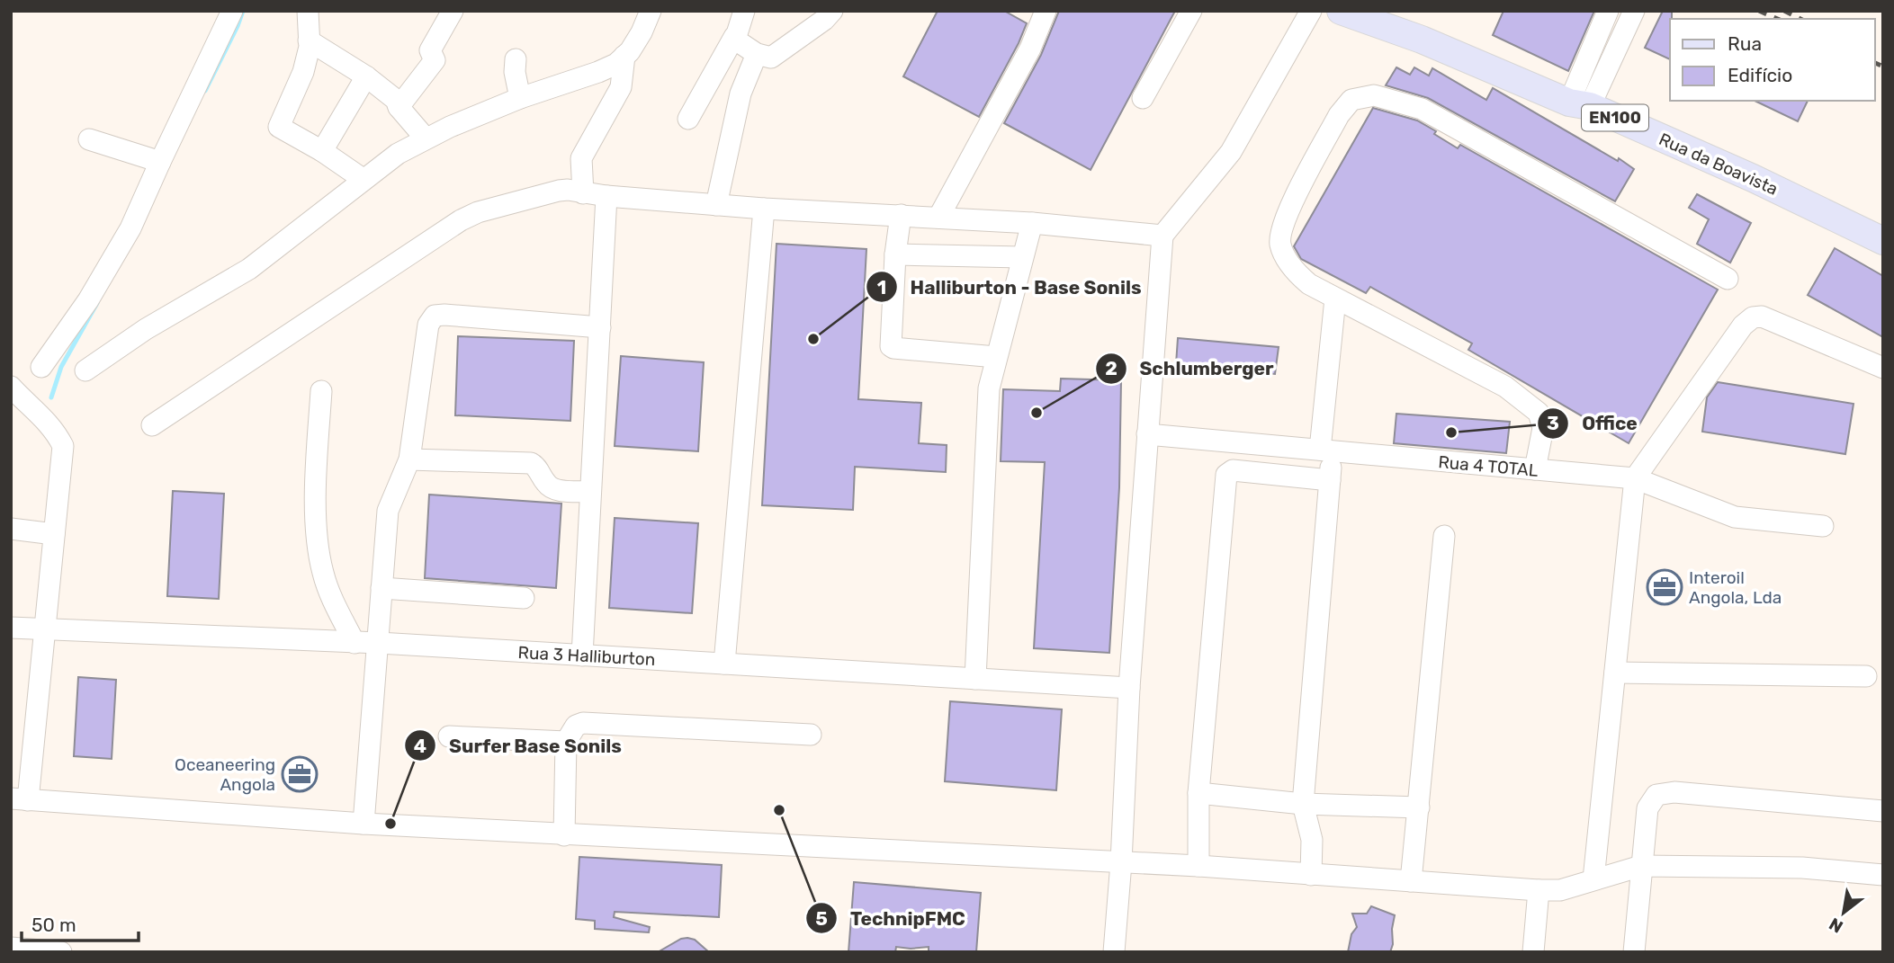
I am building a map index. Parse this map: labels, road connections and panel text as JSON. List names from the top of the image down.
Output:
{
  "streets": {
    "main road": ["EN100", "Rua da Boavista"],
    "street": ["Rua 4 TOTAL", "Rua 3 Halliburton"]
  },
  "places": {
    "other": [
      "Halliburton - Base Sonils",
      "Schlumberger",
      "Office",
      "TechnipFMC",
      "Surfer Base Sonils"
    ],
    "office": ["Interoil Angola, Lda", "Oceaneering Angola"]
  },
  "legend": ["Rua", "Edifício"],
  "scale_bar": "50 m",
  "north": "bottom left"
}
